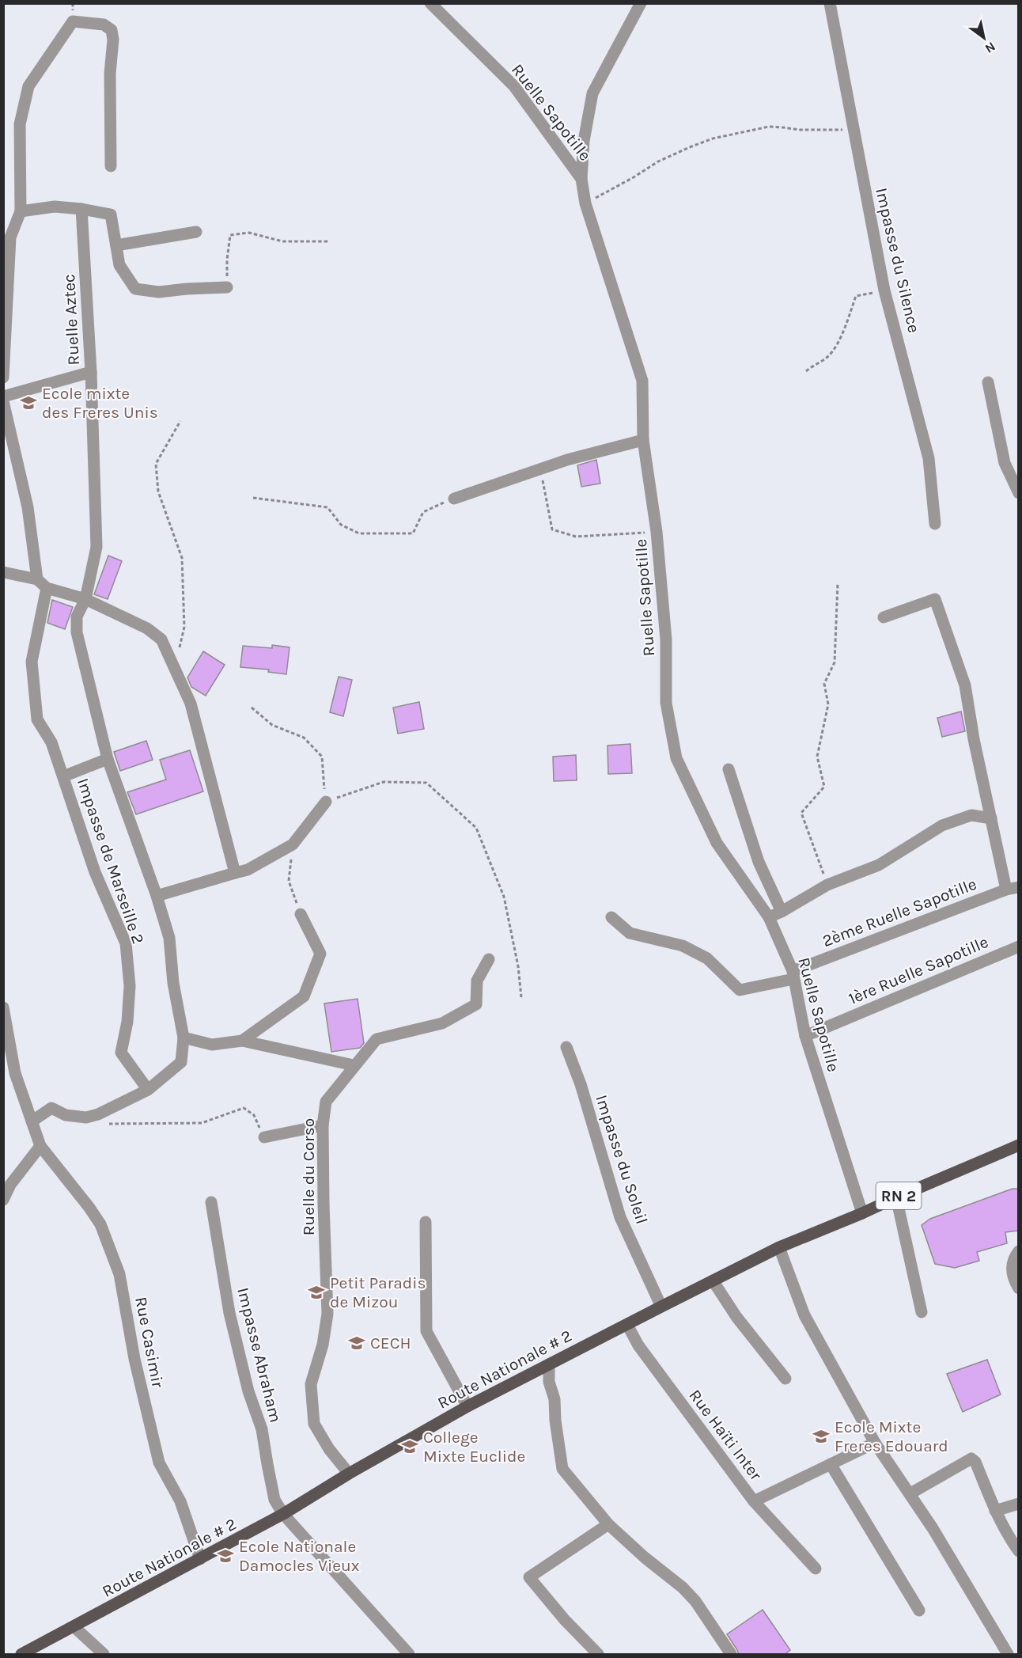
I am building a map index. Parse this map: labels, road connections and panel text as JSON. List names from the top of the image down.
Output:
{
  "streets": {
    "main road": ["RN 2", "Route Nationale # 2"],
    "street": [
      "Ruelle Sapotille",
      "Impasse du Silence",
      "Ruelle Aztec",
      "Impasse de Marseille 2",
      "2ème Ruelle Sapotille",
      "1ère Ruelle Sapotille",
      "Impasse du Soleil",
      "Ruelle du Corso",
      "Rue Casimir",
      "Impasse Abraham",
      "Rue Haïti Inter"
    ]
  },
  "crossings": [
    ["Ruelle Sapotille", "2ème Ruelle Sapotille"],
    ["Ruelle Sapotille", "1ère Ruelle Sapotille"],
    ["Ruelle Sapotille", "Route Nationale # 2"],
    ["Ruelle Aztec", "Impasse de Marseille 2"],
    ["Impasse du Soleil", "Route Nationale # 2"],
    ["Ruelle du Corso", "Route Nationale # 2"],
    ["Rue Casimir", "Route Nationale # 2"],
    ["Impasse Abraham", "Route Nationale # 2"],
    ["Route Nationale # 2", "Rue Haïti Inter"]
  ],
  "places": {
    "school or university": [
      "Ecole mixte des Freres Unis",
      "Petit Paradis de Mizou",
      "CECH",
      "Ecole Mixte Freres Edouard",
      "College Mixte Euclide",
      "Ecole Nationale Damocles Vieux"
    ]
  },
  "north": "bottom right"
}
